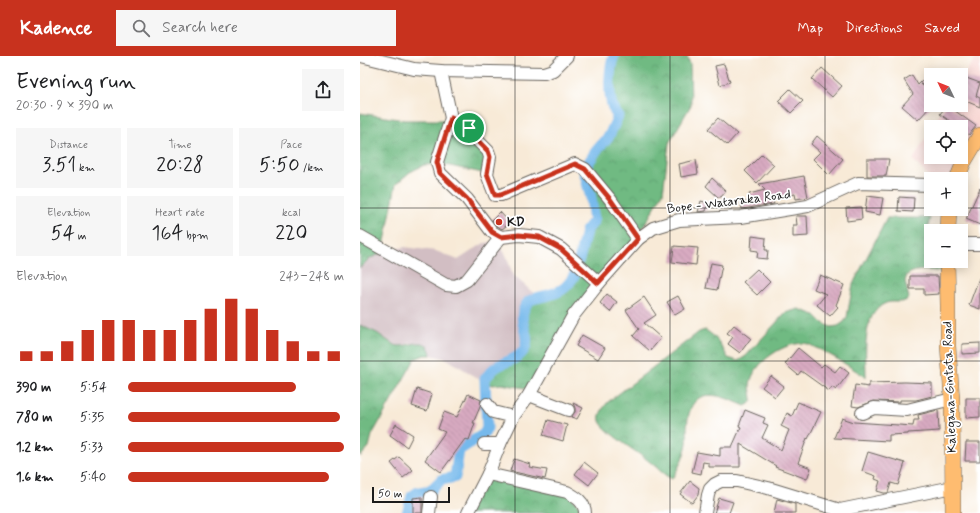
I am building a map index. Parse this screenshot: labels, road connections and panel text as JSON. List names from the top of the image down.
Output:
{
  "streets": {
    "main road": ["Kalegana-Gintota Road"],
    "street": ["Bope - Wataraka Road"]
  },
  "places": ["KD"],
  "scale_bar": "50 m",
  "north": "top left",
  "page": {
    "header": "Kadence",
    "search": "Search here",
    "nav": ["Map", "Directions", "Saved"],
    "heading": ["Evening run", "20:30 · 9 × 390 m"],
    "map_buttons": ["+", "−"],
    "stats": [
      ["Distance", "3.51 km"],
      ["Time", "20:28"],
      ["Pace", "5:50 /km"],
      ["Elevation", "54 m"],
      ["Heart rate", "164 bpm"],
      ["kcal", "220"]
    ],
    "chart": ["Elevation", "243–248 m"],
    "list": [
      {
        "name": "390 m",
        "note": "5:54"
      },
      {
        "name": "780 m",
        "note": "5:35"
      },
      {
        "name": "1.2 km",
        "note": "5:33"
      },
      {
        "name": "1.6 km",
        "note": "5:40"
      }
    ],
    "scale": "50 m"
  }
}
